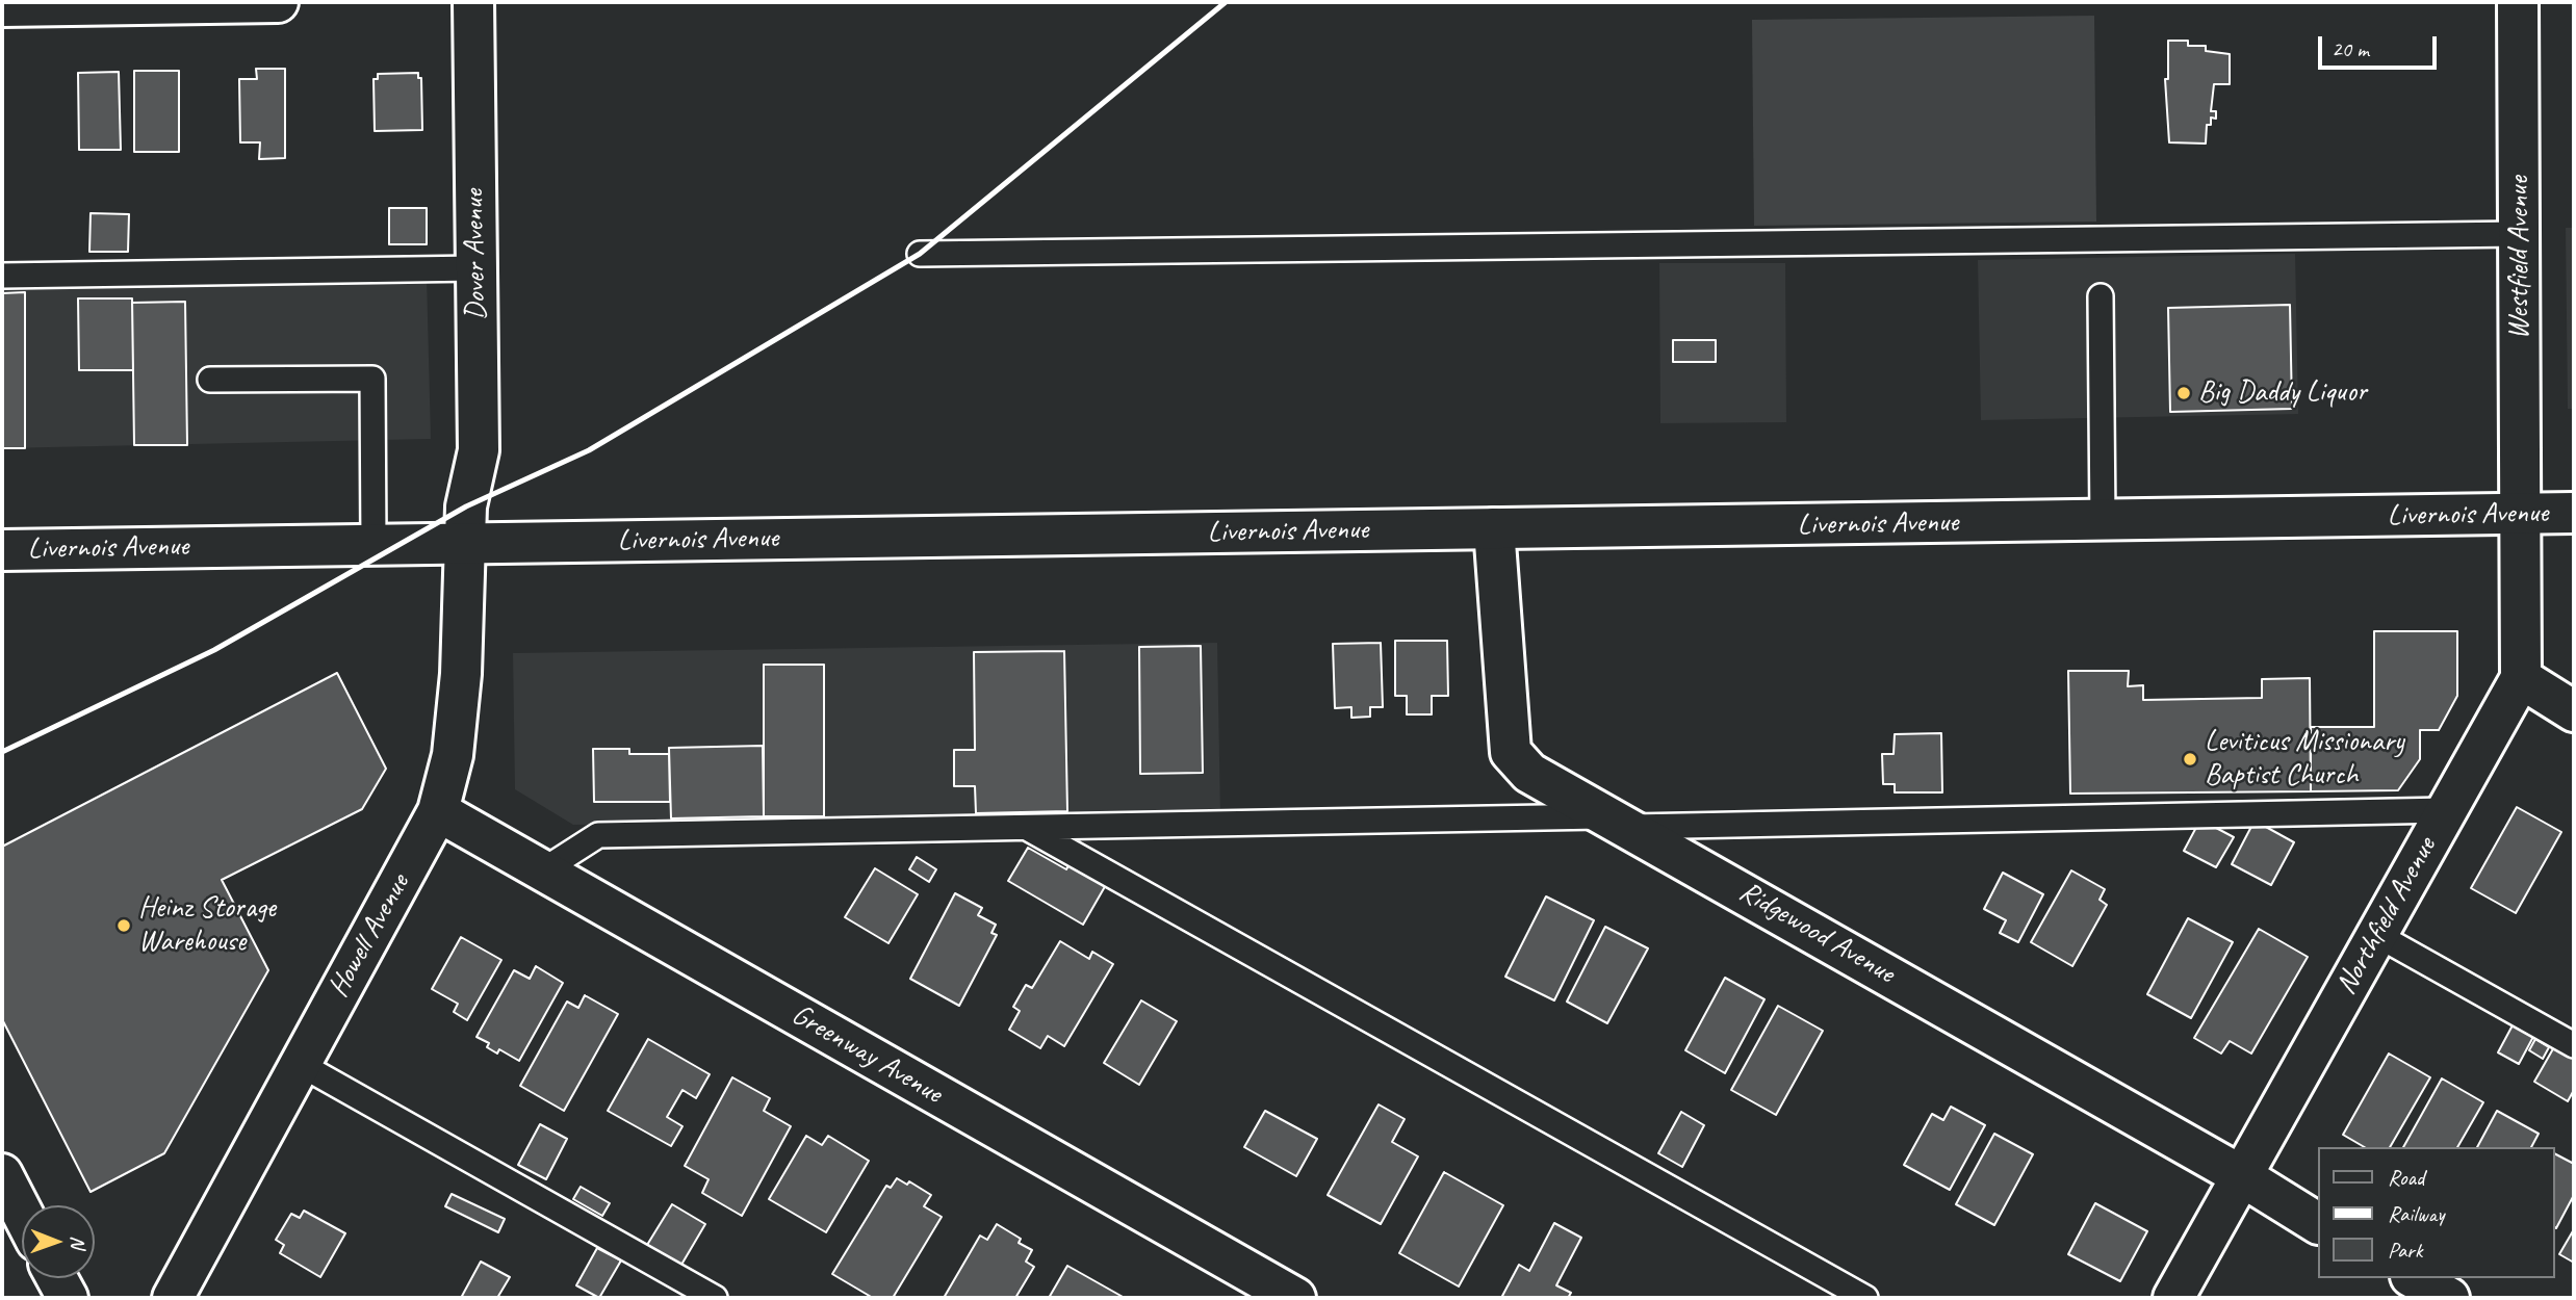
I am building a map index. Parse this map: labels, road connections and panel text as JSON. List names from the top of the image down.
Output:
{
  "streets": {
    "street": [
      "Dover Avenue",
      "Westfield Avenue",
      "Livernois Avenue",
      "Northfield Avenue",
      "Ridgewood Avenue",
      "Howell Avenue",
      "Greenway Avenue"
    ]
  },
  "crossings": [
    ["Dover Avenue", "Livernois Avenue"],
    ["Dover Avenue", "Howell Avenue"],
    ["Westfield Avenue", "Livernois Avenue"],
    ["Westfield Avenue", "Northfield Avenue"],
    ["Livernois Avenue", "Northfield Avenue"],
    ["Livernois Avenue", "Ridgewood Avenue"],
    ["Livernois Avenue", "Howell Avenue"],
    ["Northfield Avenue", "Ridgewood Avenue"],
    ["Howell Avenue", "Greenway Avenue"]
  ],
  "places": ["Big Daddy Liquor", "Leviticus Missionary Baptist Church", "Heinz Storage Warehouse"],
  "legend": ["Road", "Railway", "Park"],
  "scale_bar": "20 m",
  "north": "right"
}
